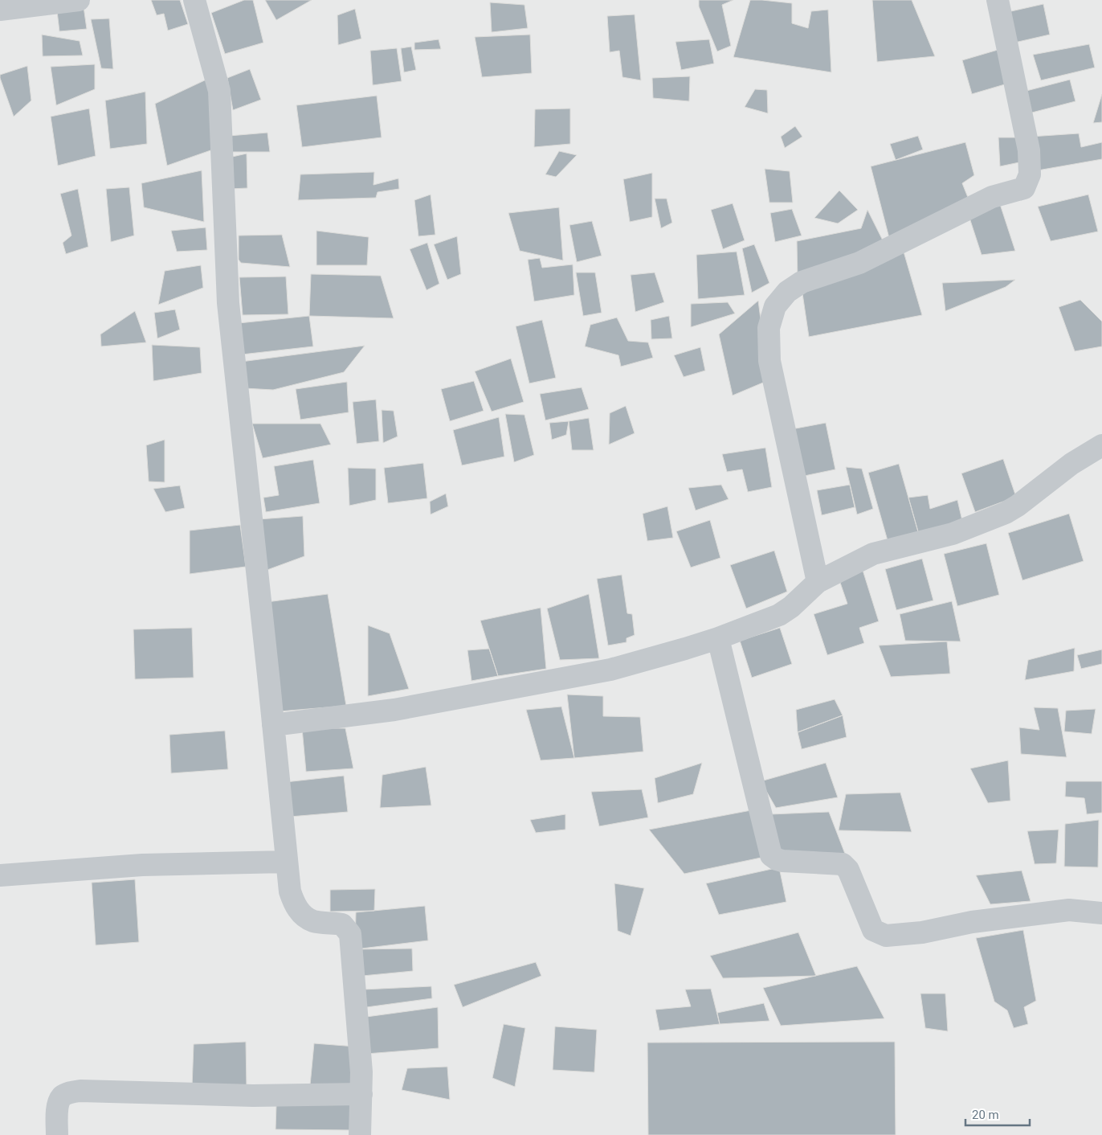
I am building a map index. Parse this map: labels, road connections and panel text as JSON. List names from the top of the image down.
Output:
{
  "scale_bar": "20 m"
}
